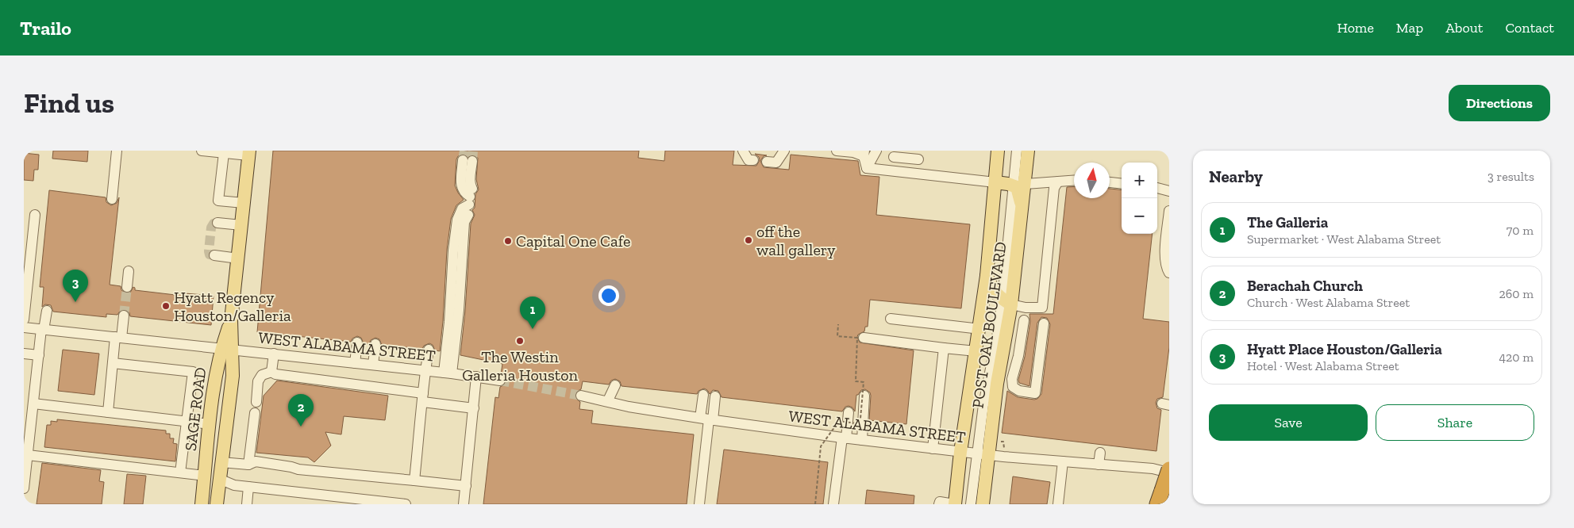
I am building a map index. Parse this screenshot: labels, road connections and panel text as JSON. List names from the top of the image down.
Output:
{
  "streets": {
    "main road": ["POST OAK BOULEVARD", "SAGE ROAD"],
    "street": ["WEST ALABAMA STREET"]
  },
  "crossings": [
    ["POST OAK BOULEVARD", "WEST ALABAMA STREET"],
    ["WEST ALABAMA STREET", "SAGE ROAD"]
  ],
  "places": [
    "off the wall gallery",
    "Capital One Cafe",
    "Hyatt Regency Houston/Galleria",
    "The Westin Galleria Houston"
  ],
  "north": "top",
  "page": {
    "header": "Trailo",
    "nav": [
      "Home",
      "Map",
      "About",
      "Contact"
    ],
    "buttons": [
      "Directions",
      ["Save", "Share"]
    ],
    "title": "Find us",
    "heading": ["Nearby", "3 results"],
    "map_buttons": ["+", "−"],
    "list": [
      {
        "mark": "1",
        "name": "The Galleria",
        "note": "Supermarket · West Alabama Street",
        "value": "70 m"
      },
      {
        "mark": "2",
        "name": "Berachah Church",
        "note": "Church · West Alabama Street",
        "value": "260 m"
      },
      {
        "mark": "3",
        "name": "Hyatt Place Houston/Galleria",
        "note": "Hotel · West Alabama Street",
        "value": "420 m"
      }
    ],
    "pins": ["3", "1", "2"]
  }
}
